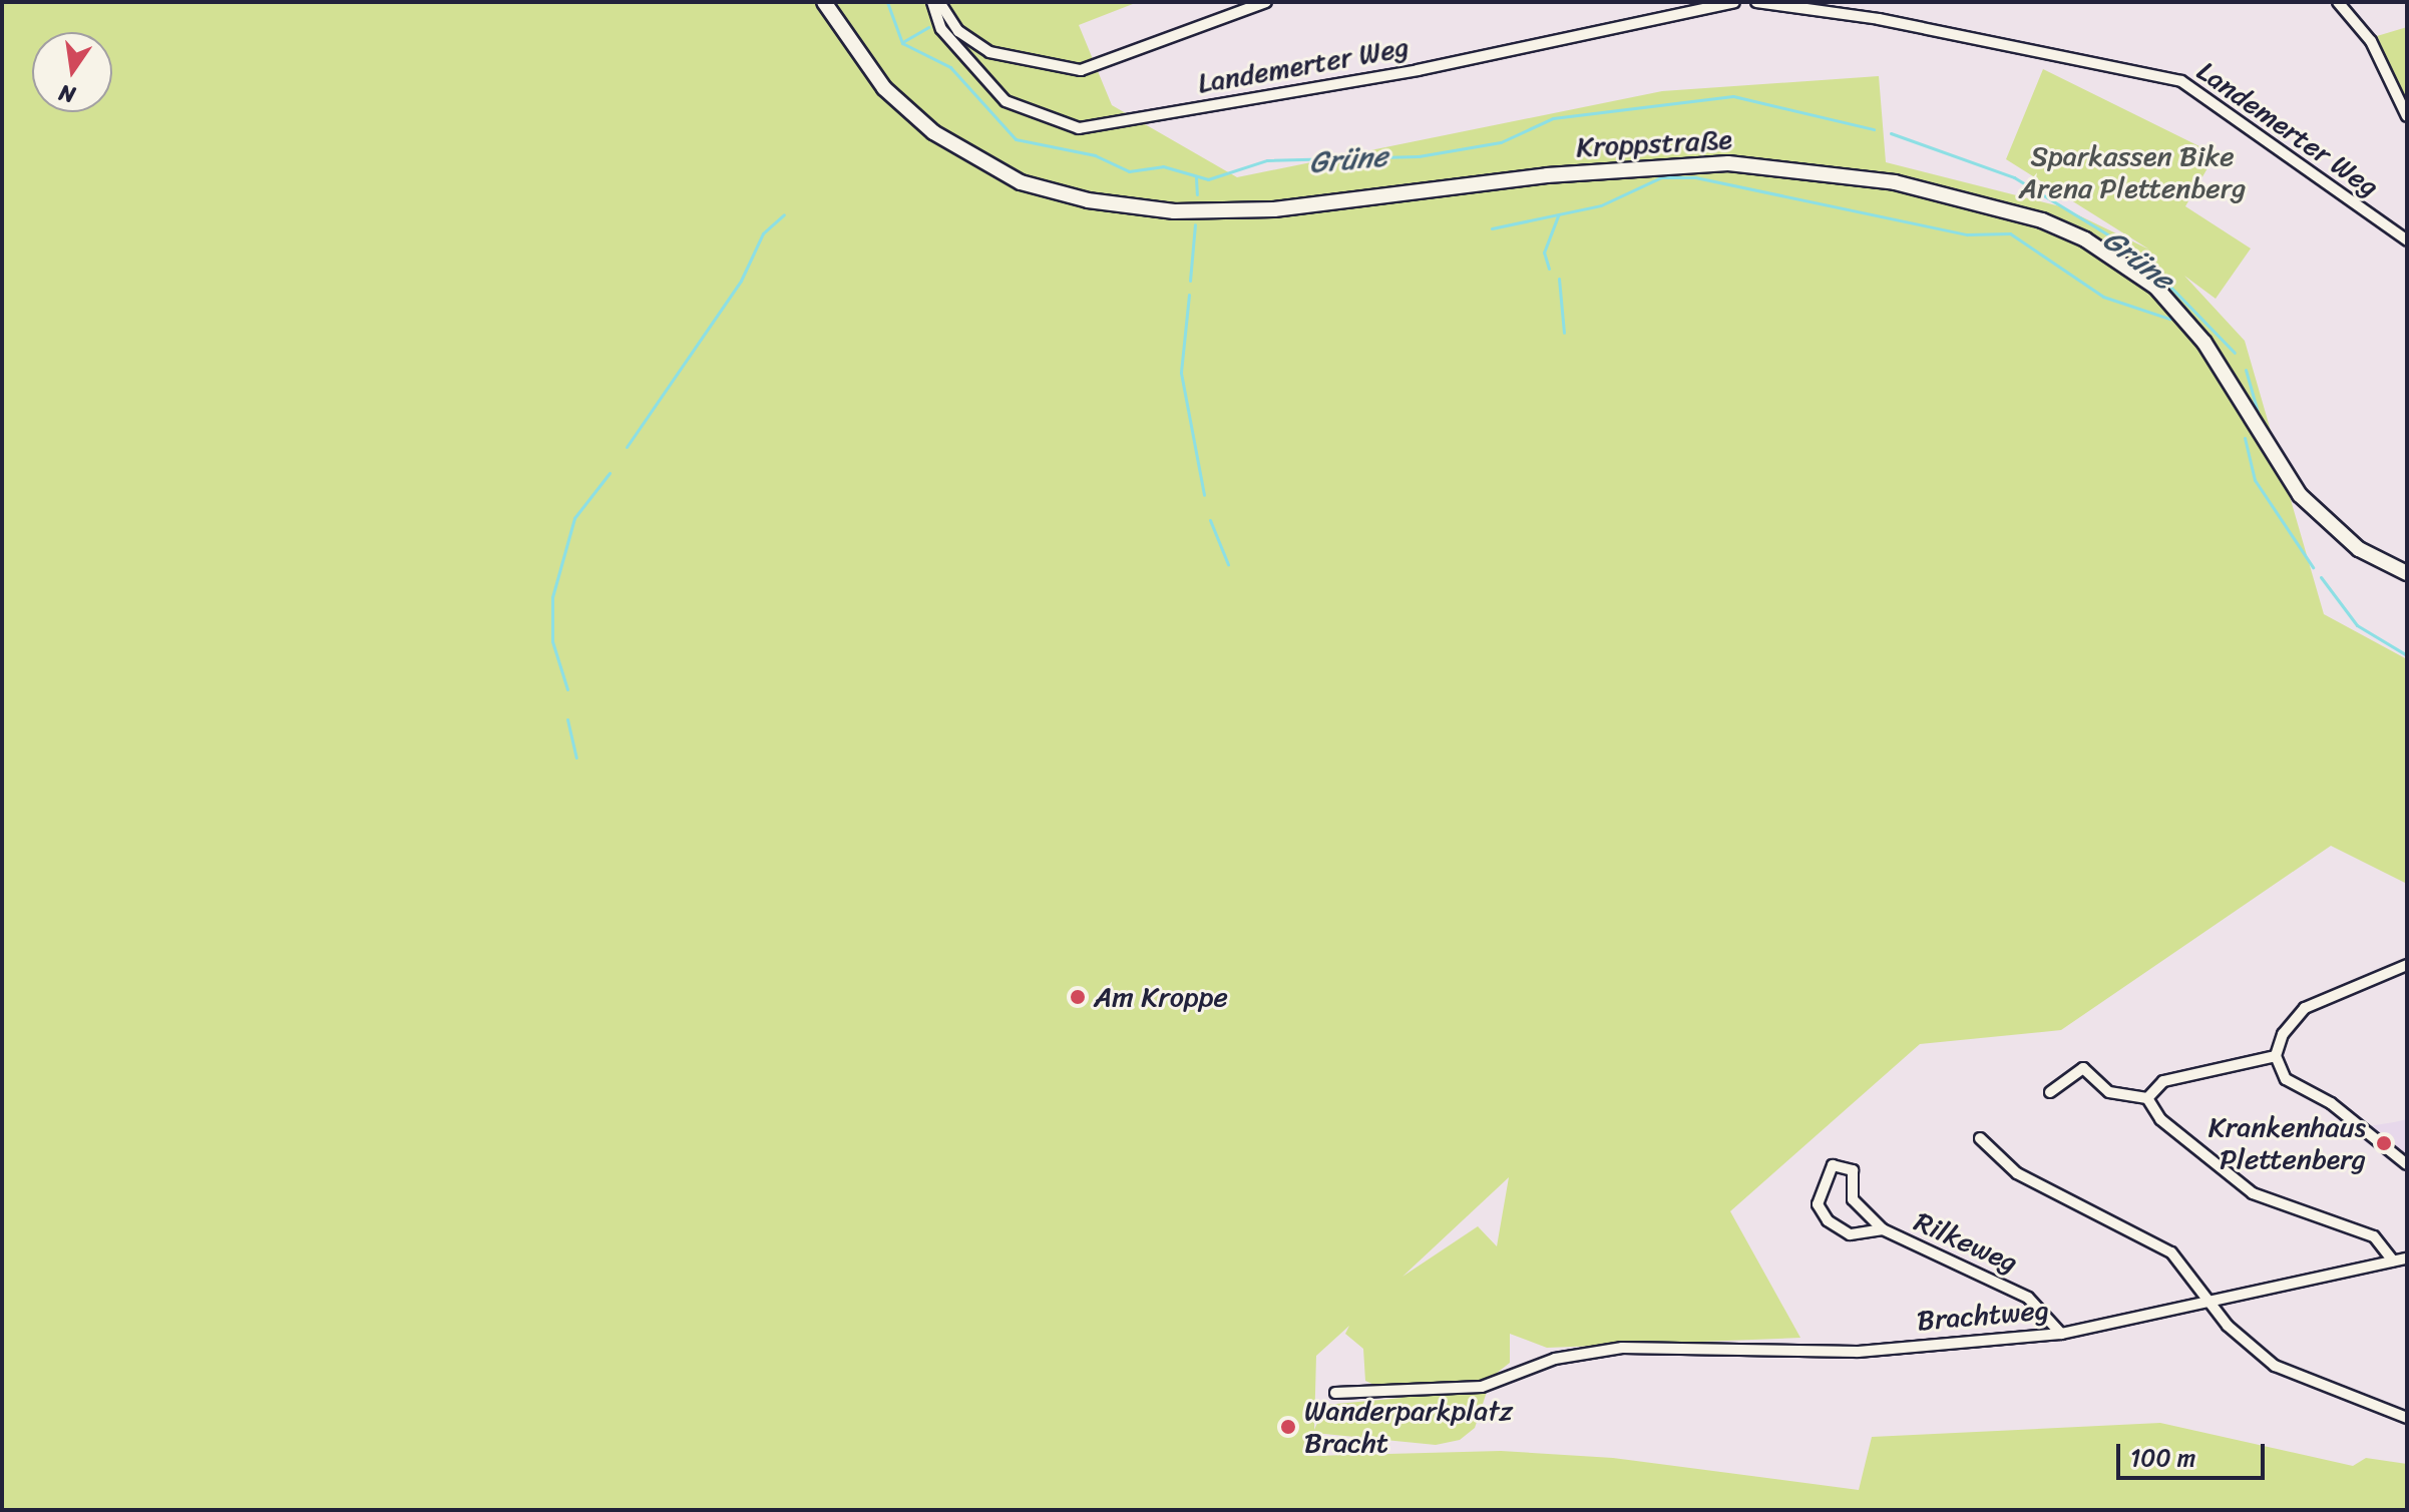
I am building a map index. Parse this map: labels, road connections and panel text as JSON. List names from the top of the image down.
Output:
{
  "streets": {
    "street": [
      "Landemerter Weg",
      "Kroppstraße",
      "Rilkeweg",
      "Brachtweg"
    ]
  },
  "crossings": [
    ["Rilkeweg", "Brachtweg"]
  ],
  "water": ["Grüne"],
  "parks": ["Sparkassen Bike Arena Plettenberg"],
  "places": ["Am Kroppe", "Krankenhaus Plettenberg", "Wanderparkplatz Bracht"],
  "scale_bar": "100 m",
  "north": "bottom"
}
